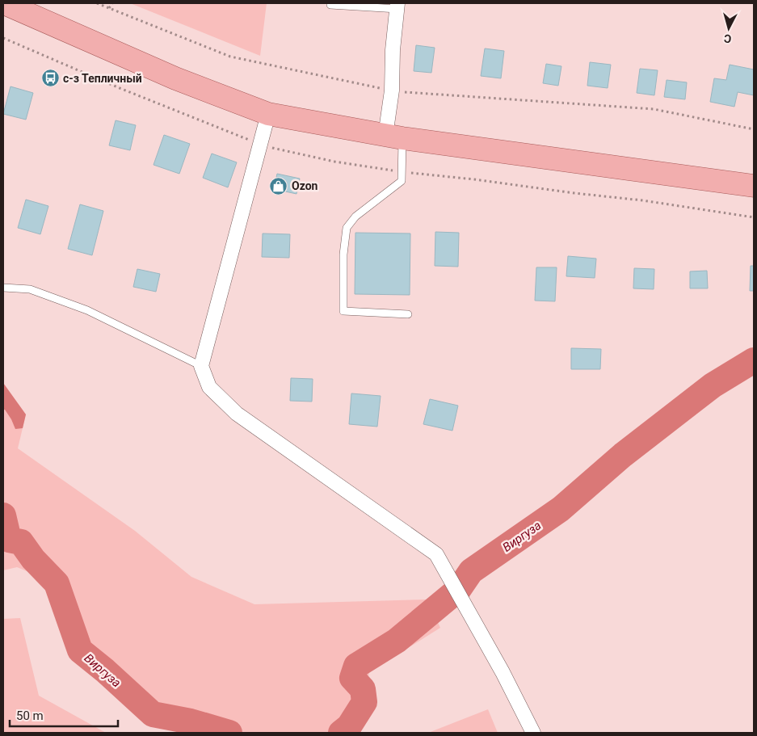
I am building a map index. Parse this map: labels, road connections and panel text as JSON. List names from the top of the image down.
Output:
{
  "water": ["Виргуза"],
  "places": {
    "bus stop": ["с-з Тепличный"],
    "shop": ["Ozon"]
  },
  "scale_bar": "50 m",
  "north": "bottom"
}
